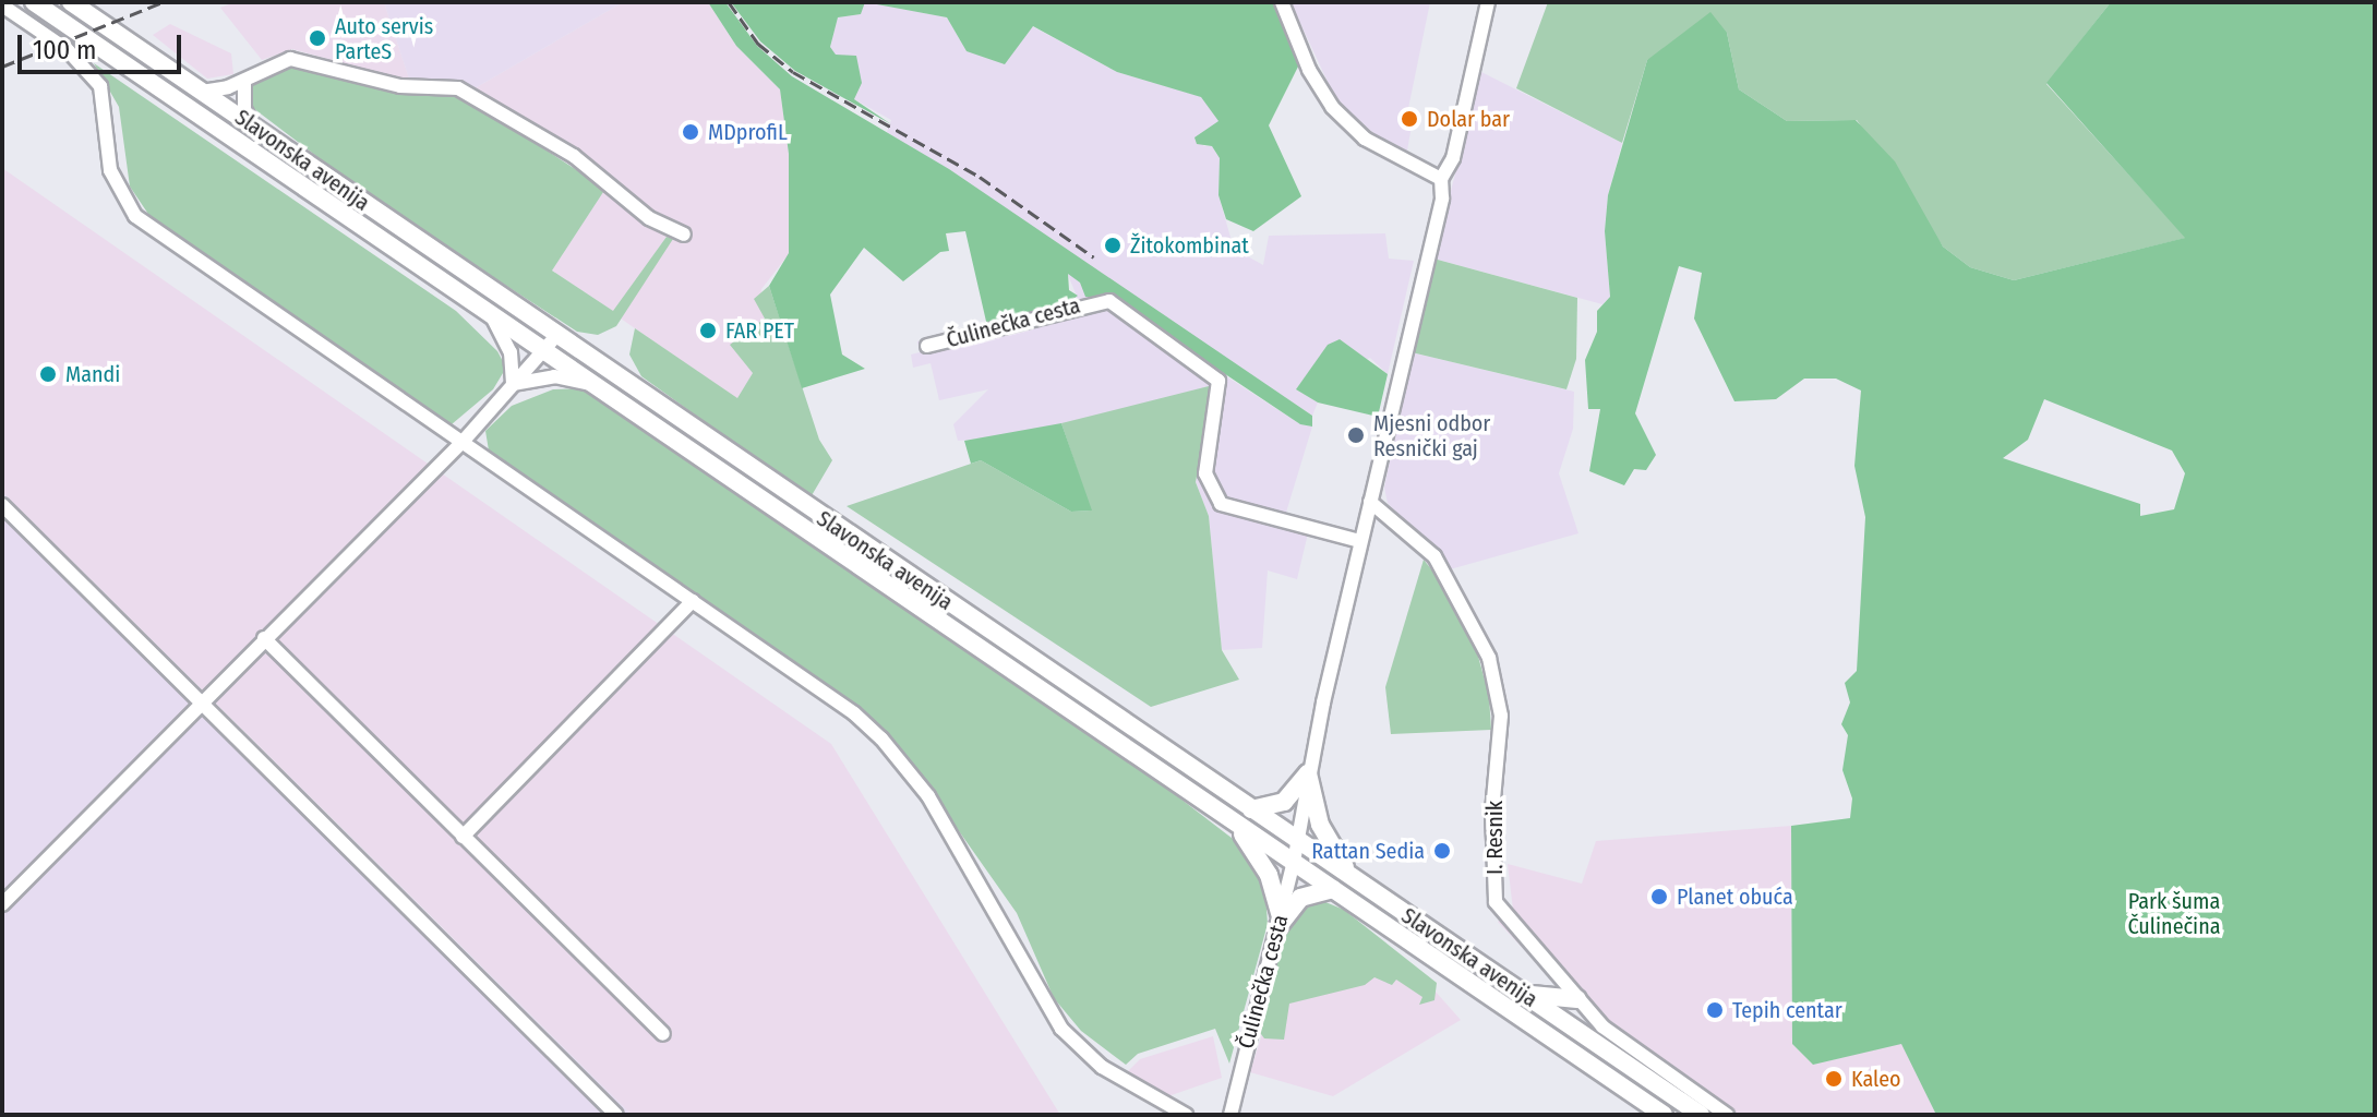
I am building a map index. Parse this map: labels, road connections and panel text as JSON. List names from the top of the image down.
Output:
{
  "streets": {
    "main road": ["Slavonska avenija"],
    "street": ["Čulinečka cesta", "I. Resnik"]
  },
  "crossings": [
    ["Slavonska avenija", "Čulinečka cesta"],
    ["Čulinečka cesta", "I. Resnik"]
  ],
  "parks": ["Park šuma Čulinečina"],
  "places": [
    "Auto servis ParteS",
    "Dolar bar",
    "MDprofiL",
    "Žitokombinat",
    "FAR PET",
    "Mandi",
    "Mjesni odbor Resnički gaj",
    "Rattan Sedia",
    "Planet obuća",
    "Tepih centar",
    "Kaleo"
  ],
  "scale_bar": "100 m"
}
